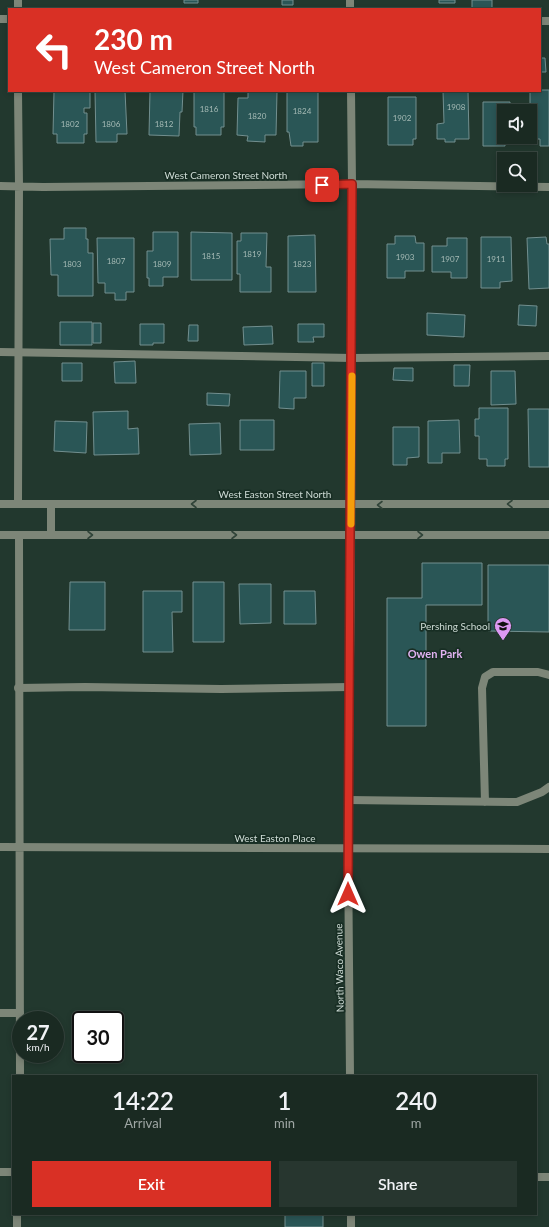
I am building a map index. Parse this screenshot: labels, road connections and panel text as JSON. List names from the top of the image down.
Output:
{
  "streets": {
    "street": [
      "West Cameron Street North",
      "West Easton Street North",
      "West Easton Place",
      "North Waco Avenue"
    ]
  },
  "crossings": [
    ["West Cameron Street North", "North Waco Avenue"],
    ["West Easton Street North", "North Waco Avenue"],
    ["West Easton Place", "North Waco Avenue"]
  ],
  "districts": ["Owen Park"],
  "places": {
    "school or university": ["Pershing School"]
  },
  "house_numbers": [
    "1908",
    "1816",
    "1824",
    "1820",
    "1902",
    "1802",
    "1806",
    "1812",
    "1819",
    "1815",
    "1903",
    "1907",
    "1911",
    "1807",
    "1803",
    "1809",
    "1823"
  ],
  "page": {
    "turn": ["230 m", "West Cameron Street North"],
    "speed": "27 km/h",
    "limit": "30",
    "eta": [
      "14:22",
      "Arrival",
      "1",
      "min",
      "240",
      "m"
    ],
    "buttons": ["Exit", "Share"]
  }
}
